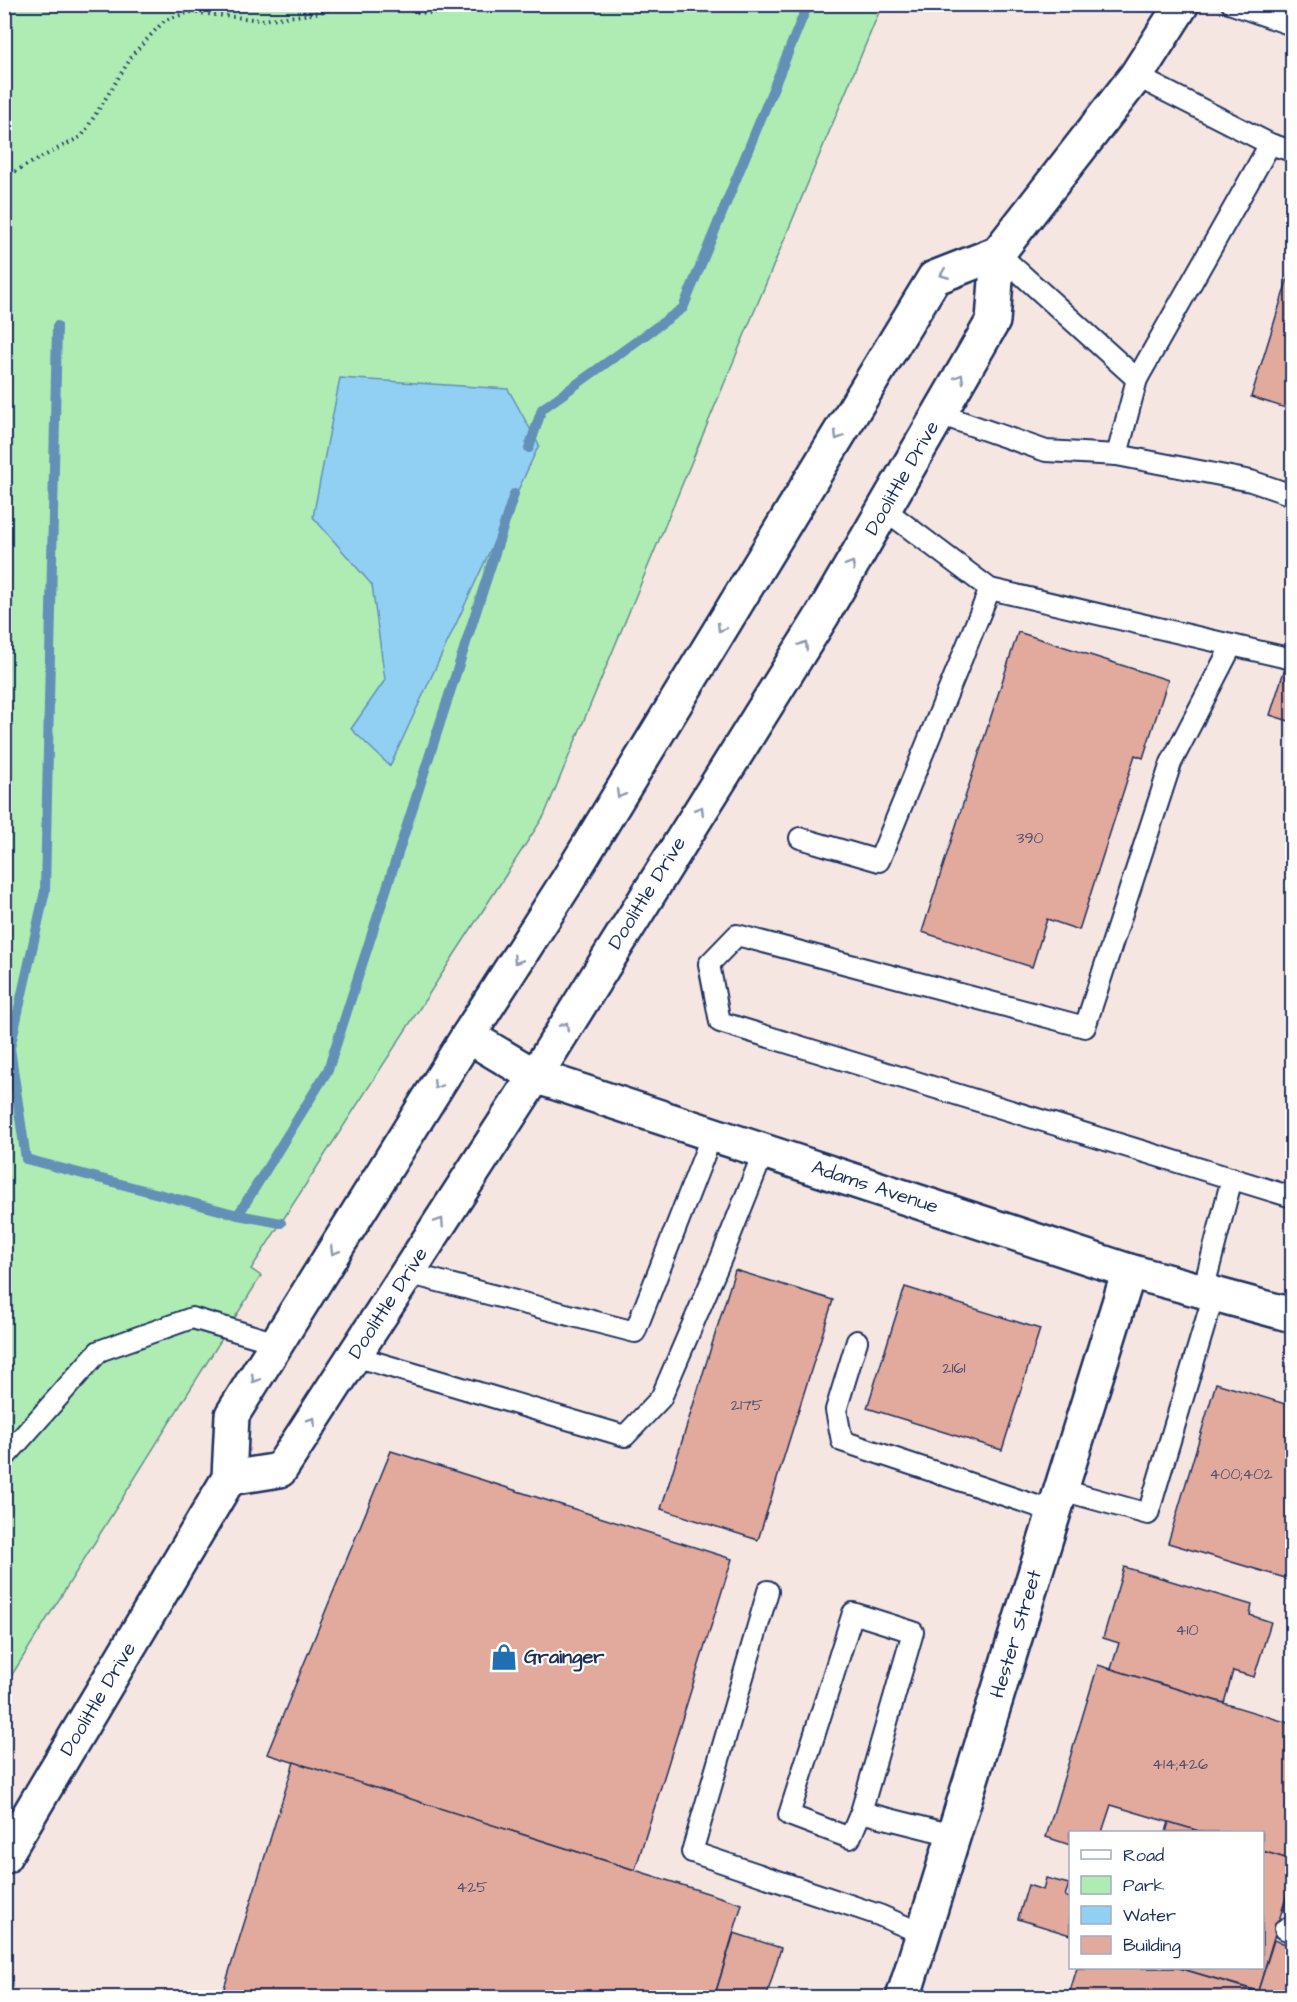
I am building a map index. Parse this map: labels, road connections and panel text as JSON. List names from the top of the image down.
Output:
{
  "streets": {
    "main road": ["Doolittle Drive", "Adams Avenue", "Hester Street"]
  },
  "crossings": [
    ["Doolittle Drive", "Adams Avenue"],
    ["Adams Avenue", "Hester Street"]
  ],
  "places": {
    "shop": ["Grainger"]
  },
  "house_numbers": [
    "390",
    "2161",
    "2175",
    "400;402",
    "410",
    "414;426",
    "425"
  ],
  "legend": [
    "Road",
    "Park",
    "Water",
    "Building"
  ]
}
